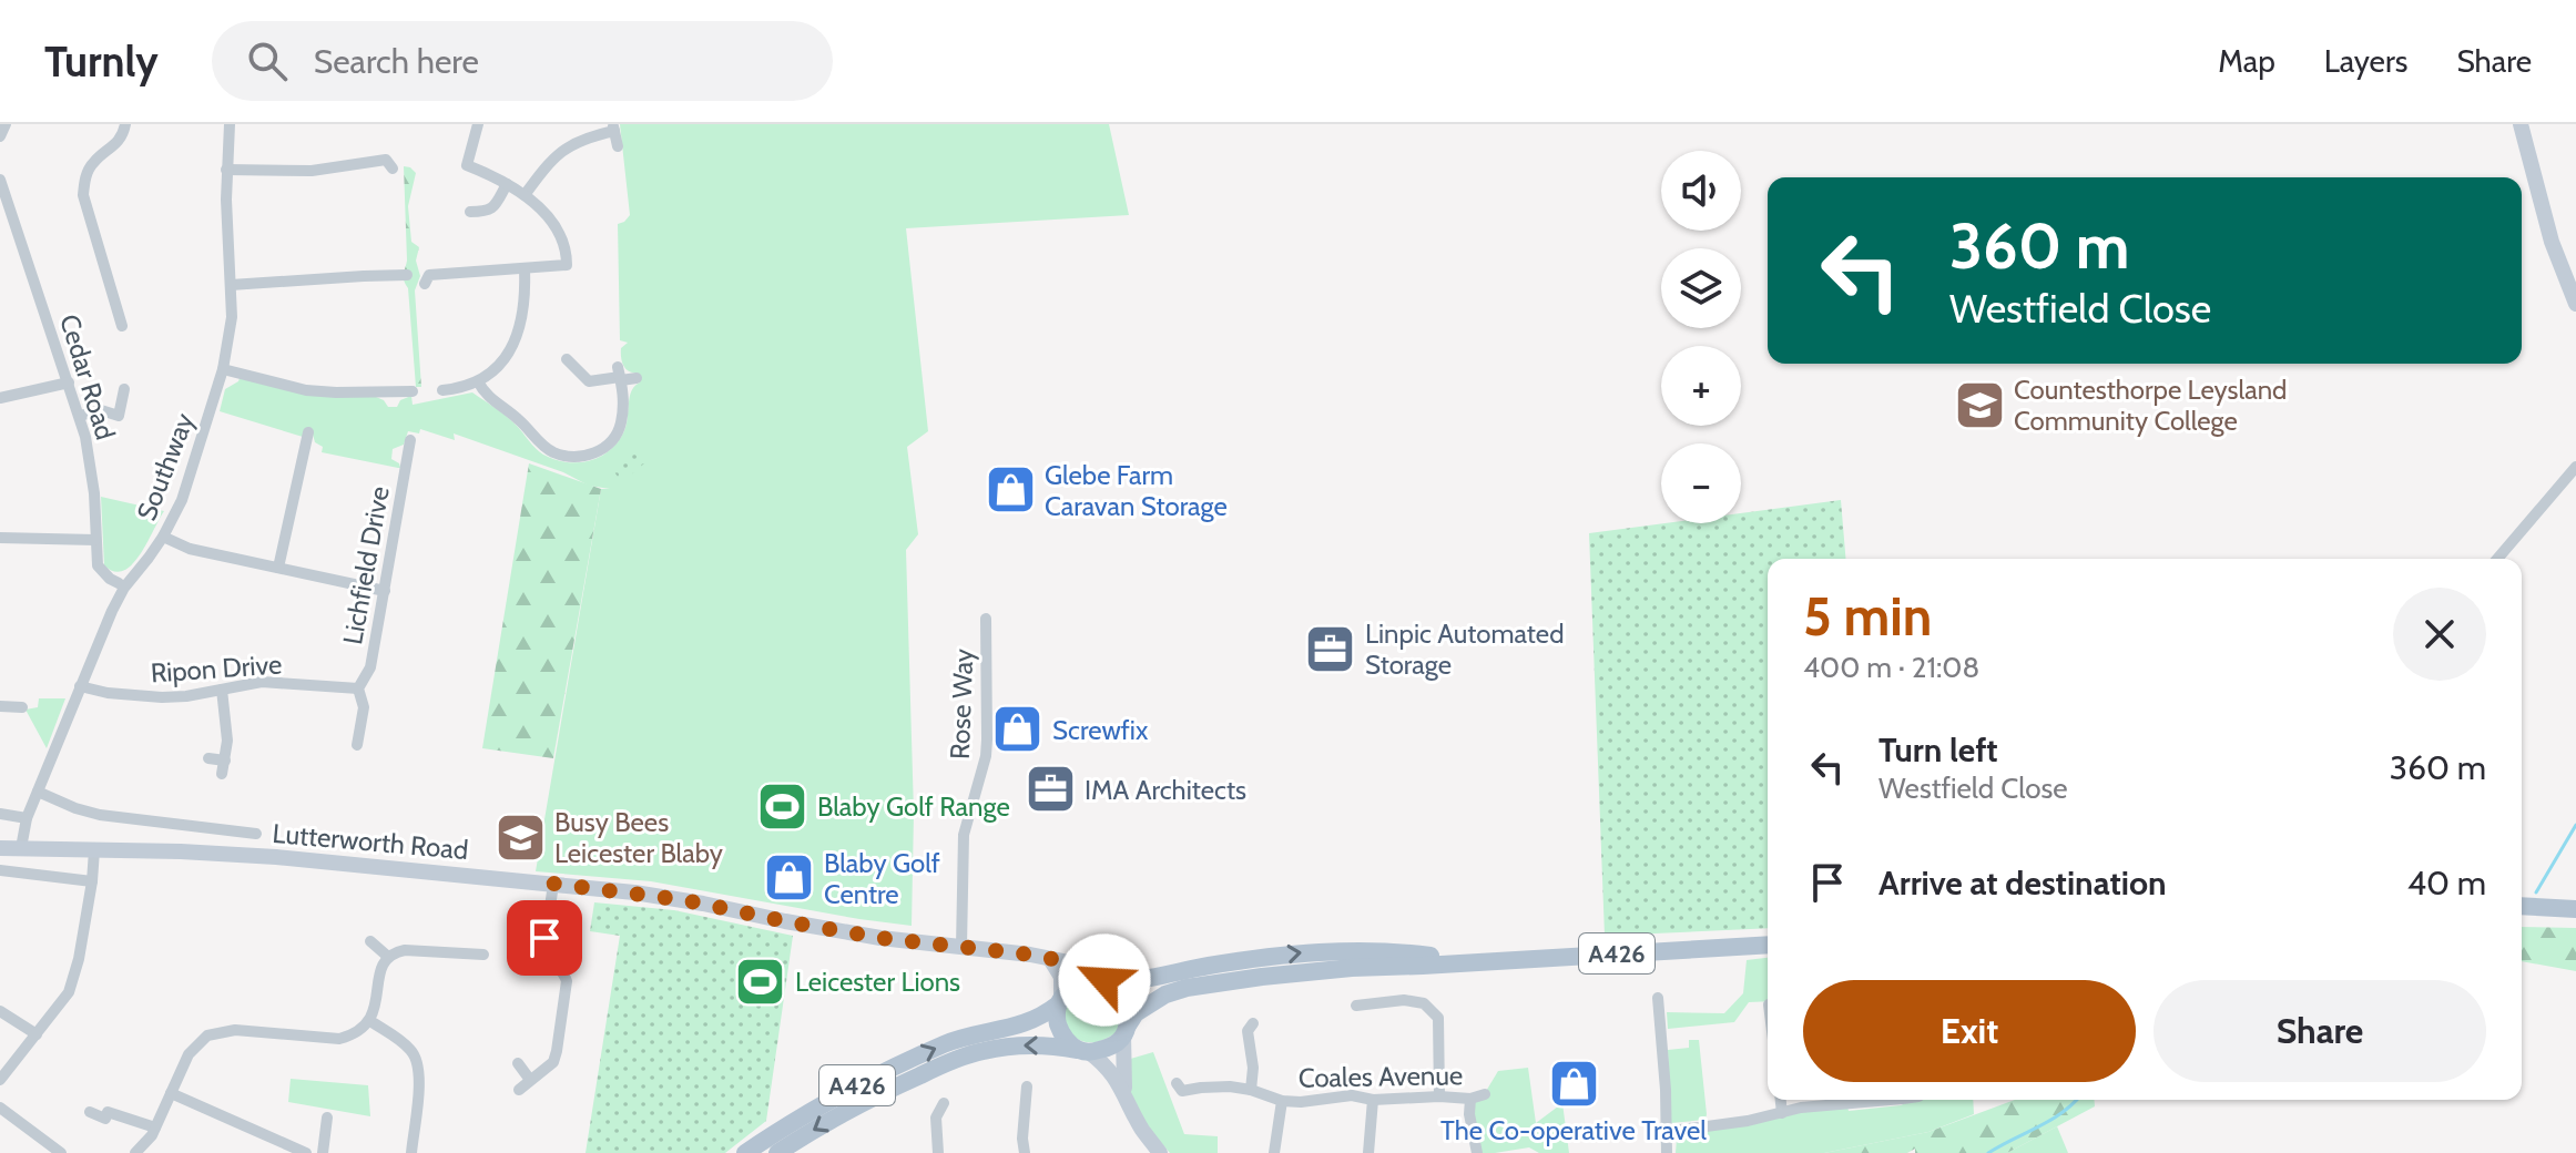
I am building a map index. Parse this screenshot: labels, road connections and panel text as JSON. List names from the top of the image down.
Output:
{
  "streets": {
    "main road": ["A426"],
    "street": [
      "Cedar Road",
      "Southway",
      "Lichfield Drive",
      "Ripon Drive",
      "Rose Way",
      "Lutterworth Road",
      "Coales Avenue"
    ]
  },
  "crossings": [
    ["Southway", "Ripon Drive"],
    ["Southway", "Lutterworth Road"],
    ["Lichfield Drive", "Ripon Drive"],
    ["Rose Way", "Lutterworth Road"],
    ["Lutterworth Road", "A426"]
  ],
  "places": {
    "school or university": ["Countesthorpe Leysland Community College", "Busy Bees Leicester Blaby"],
    "shop": [
      "Glebe Farm Caravan Storage",
      "Screwfix",
      "Blaby Golf Centre",
      "The Co-operative Travel"
    ],
    "office": ["Linpic Automated Storage", "IMA Architects"],
    "sports": ["Blaby Golf Range", "Leicester Lions"]
  },
  "page": {
    "header": "Turnly",
    "search": "Search here",
    "nav": ["Map", "Layers", "Share"],
    "map_buttons": ["+", "−"],
    "turn": ["360 m", "Westfield Close"],
    "heading": ["5 min", "400 m · 21:08"],
    "list": [
      {
        "name": "Turn left",
        "note": "Westfield Close",
        "value": "360 m"
      },
      {
        "name": "Arrive at destination",
        "value": "40 m"
      }
    ],
    "buttons": ["Exit", "Share"]
  }
}
